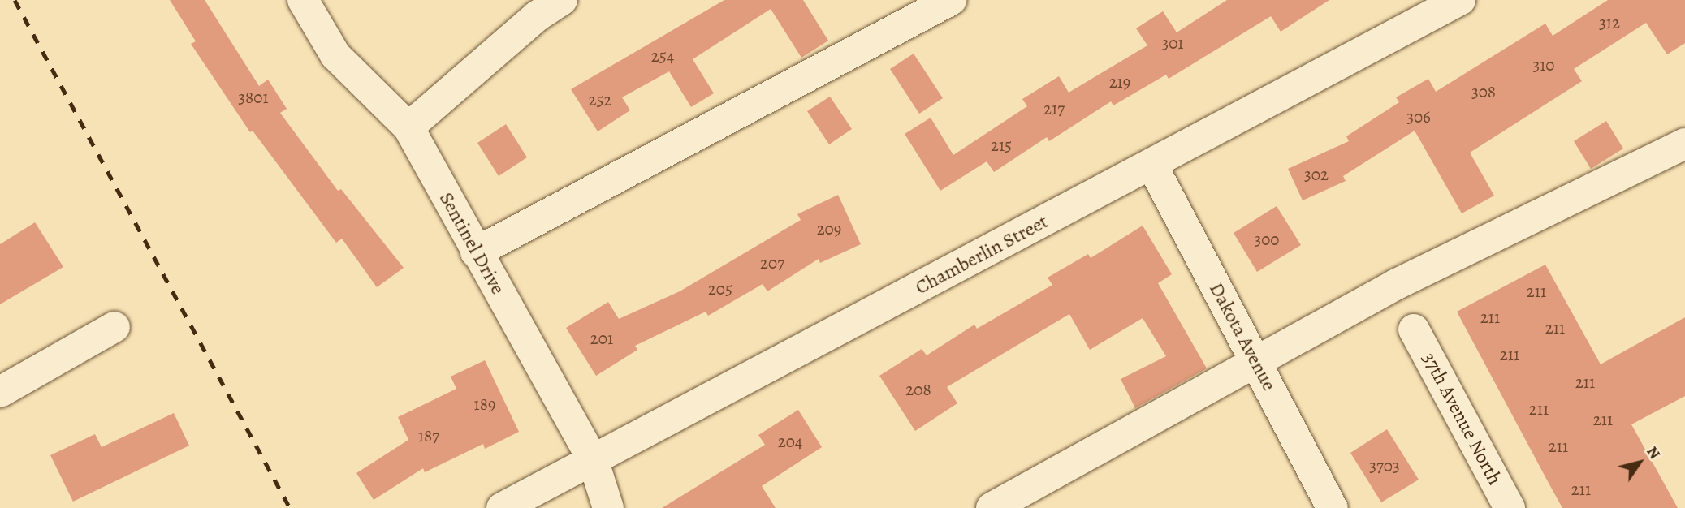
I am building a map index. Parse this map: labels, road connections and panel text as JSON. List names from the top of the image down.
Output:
{
  "streets": {
    "street": [
      "Sentinel Drive",
      "Chamberlin Street",
      "Dakota Avenue",
      "37th Avenue North"
    ]
  },
  "crossings": [
    ["Sentinel Drive", "Chamberlin Street"],
    ["Chamberlin Street", "Dakota Avenue"]
  ],
  "house_numbers": [
    "312",
    "301",
    "254",
    "310",
    "219",
    "308",
    "3801",
    "252",
    "217",
    "306",
    "215",
    "302",
    "209",
    "300",
    "207",
    "205",
    "211",
    "211",
    "211",
    "201",
    "211",
    "211",
    "208",
    "189",
    "211",
    "211",
    "187",
    "204",
    "211",
    "3703",
    "211"
  ],
  "north": "top right"
}
